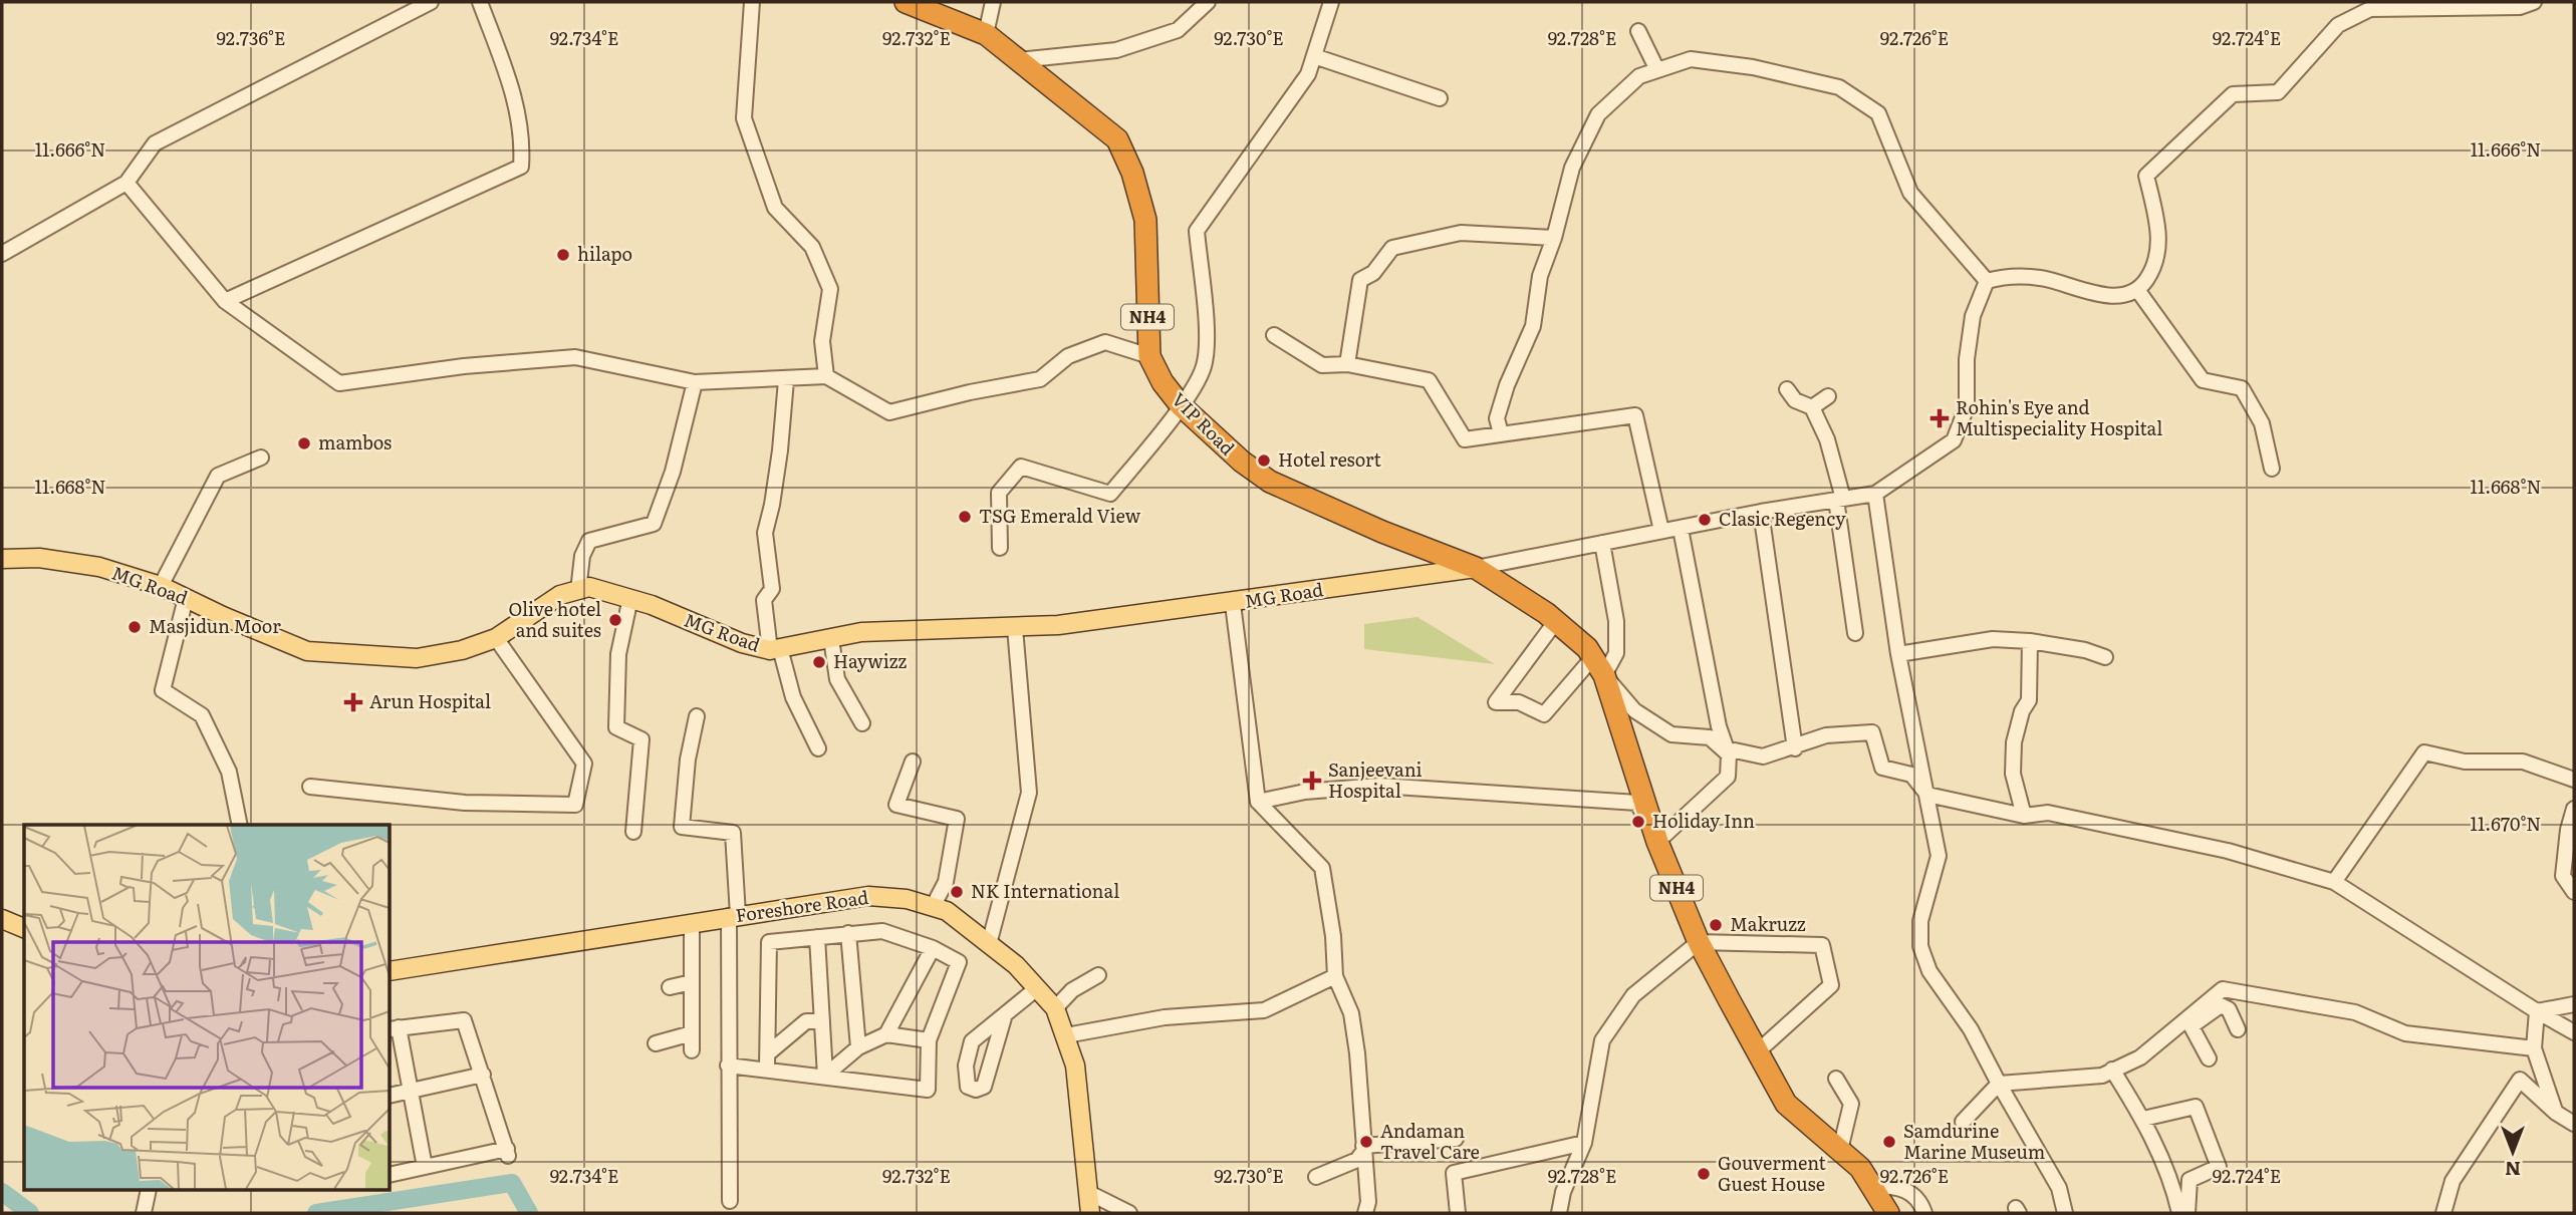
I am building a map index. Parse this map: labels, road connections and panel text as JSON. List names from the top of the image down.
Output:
{
  "streets": {
    "highway": ["NH4", "VIP Road"],
    "main road": ["MG Road", "Foreshore Road"]
  },
  "crossings": [
    ["NH4", "VIP Road"],
    ["NH4", "MG Road"],
    ["VIP Road", "MG Road"]
  ],
  "places": {
    "other": [
      "hilapo",
      "mambos",
      "Hotel resort",
      "TSG Emerald View",
      "Clasic Regency",
      "Olive hotel and suites",
      "Masjidun Moor",
      "Haywizz",
      "Holiday Inn",
      "NK International",
      "Makruzz",
      "Andaman Travel Care",
      "Samdurine Marine Museum",
      "Gouverment Guest House"
    ],
    "health": ["Rohin's Eye and Multispeciality Hospital", "Arun Hospital", "Sanjeevani Hospital"]
  },
  "north": "bottom",
  "coordinates": [
    "92.736°E",
    "92.734°E",
    "92.732°E",
    "92.730°E",
    "92.728°E",
    "92.726°E",
    "92.724°E",
    "11.666°N",
    "11.668°N",
    "11.670°N"
  ]
}
